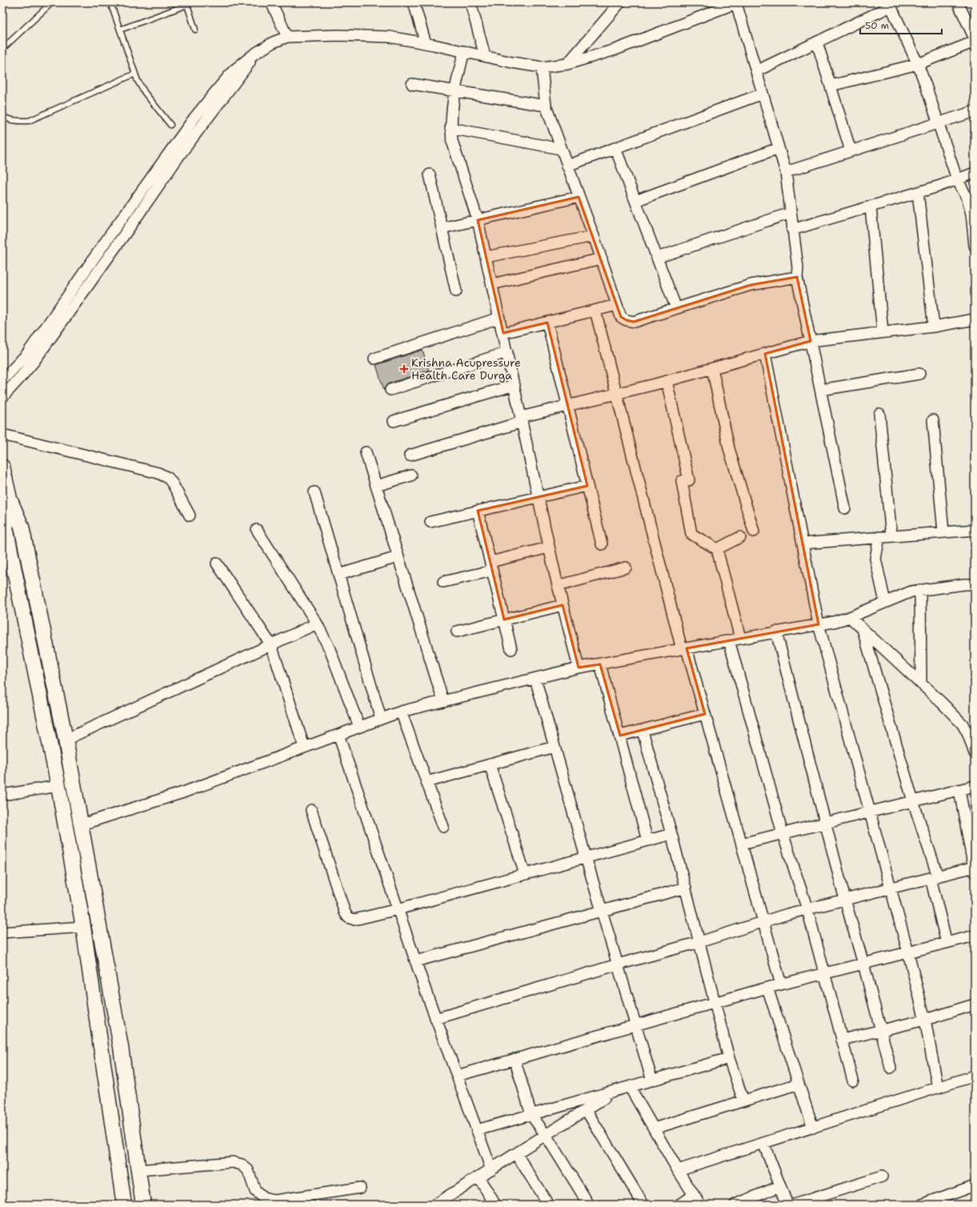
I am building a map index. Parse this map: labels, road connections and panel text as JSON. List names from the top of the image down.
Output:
{
  "places": {
    "health": ["Krishna Acupressure Health Care Durga"]
  },
  "scale_bar": "50 m"
}
